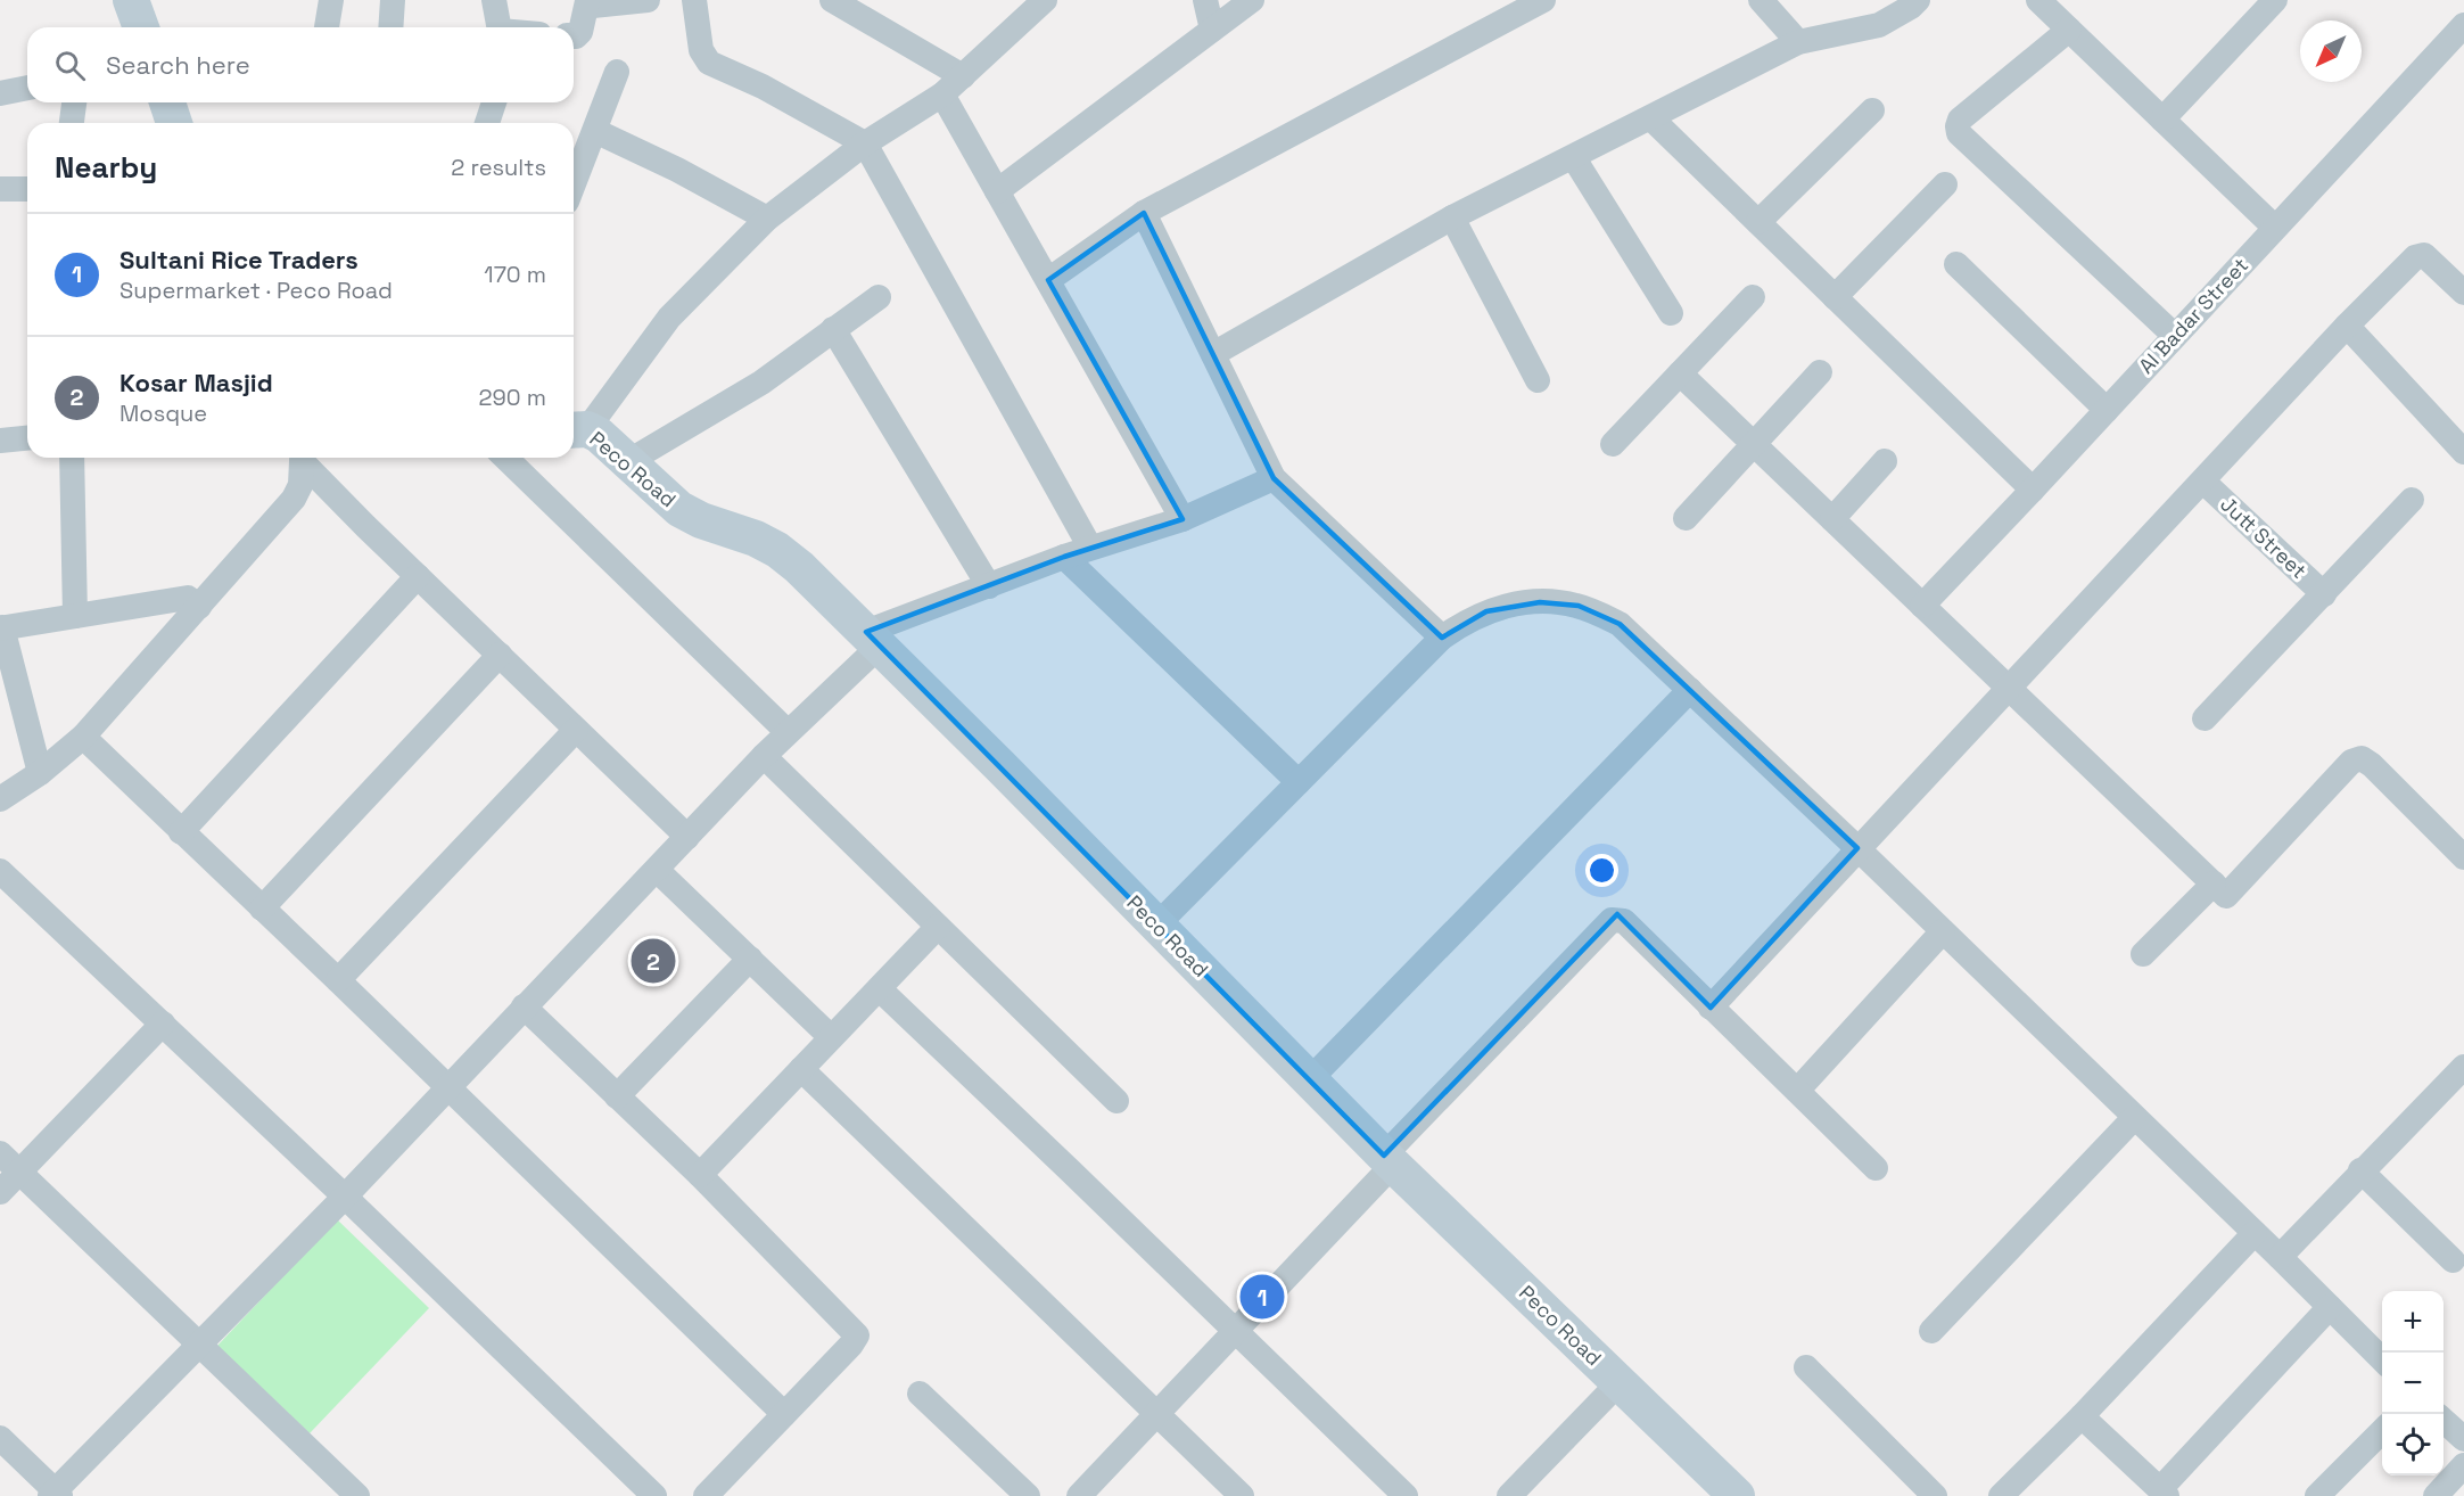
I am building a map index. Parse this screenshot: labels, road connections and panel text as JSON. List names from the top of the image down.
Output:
{
  "streets": {
    "street": ["Al Badar Street", "Peco Road", "Jutt Street"]
  },
  "north": "bottom left",
  "page": {
    "search": "Search here",
    "heading": ["Nearby", "2 results"],
    "list": [
      {
        "mark": "1",
        "name": "Sultani Rice Traders",
        "note": "Supermarket · Peco Road",
        "value": "170 m"
      },
      {
        "mark": "2",
        "name": "Kosar Masjid",
        "note": "Mosque",
        "value": "290 m"
      }
    ],
    "pins": ["2", "1"],
    "map_buttons": ["+", "−"]
  }
}
